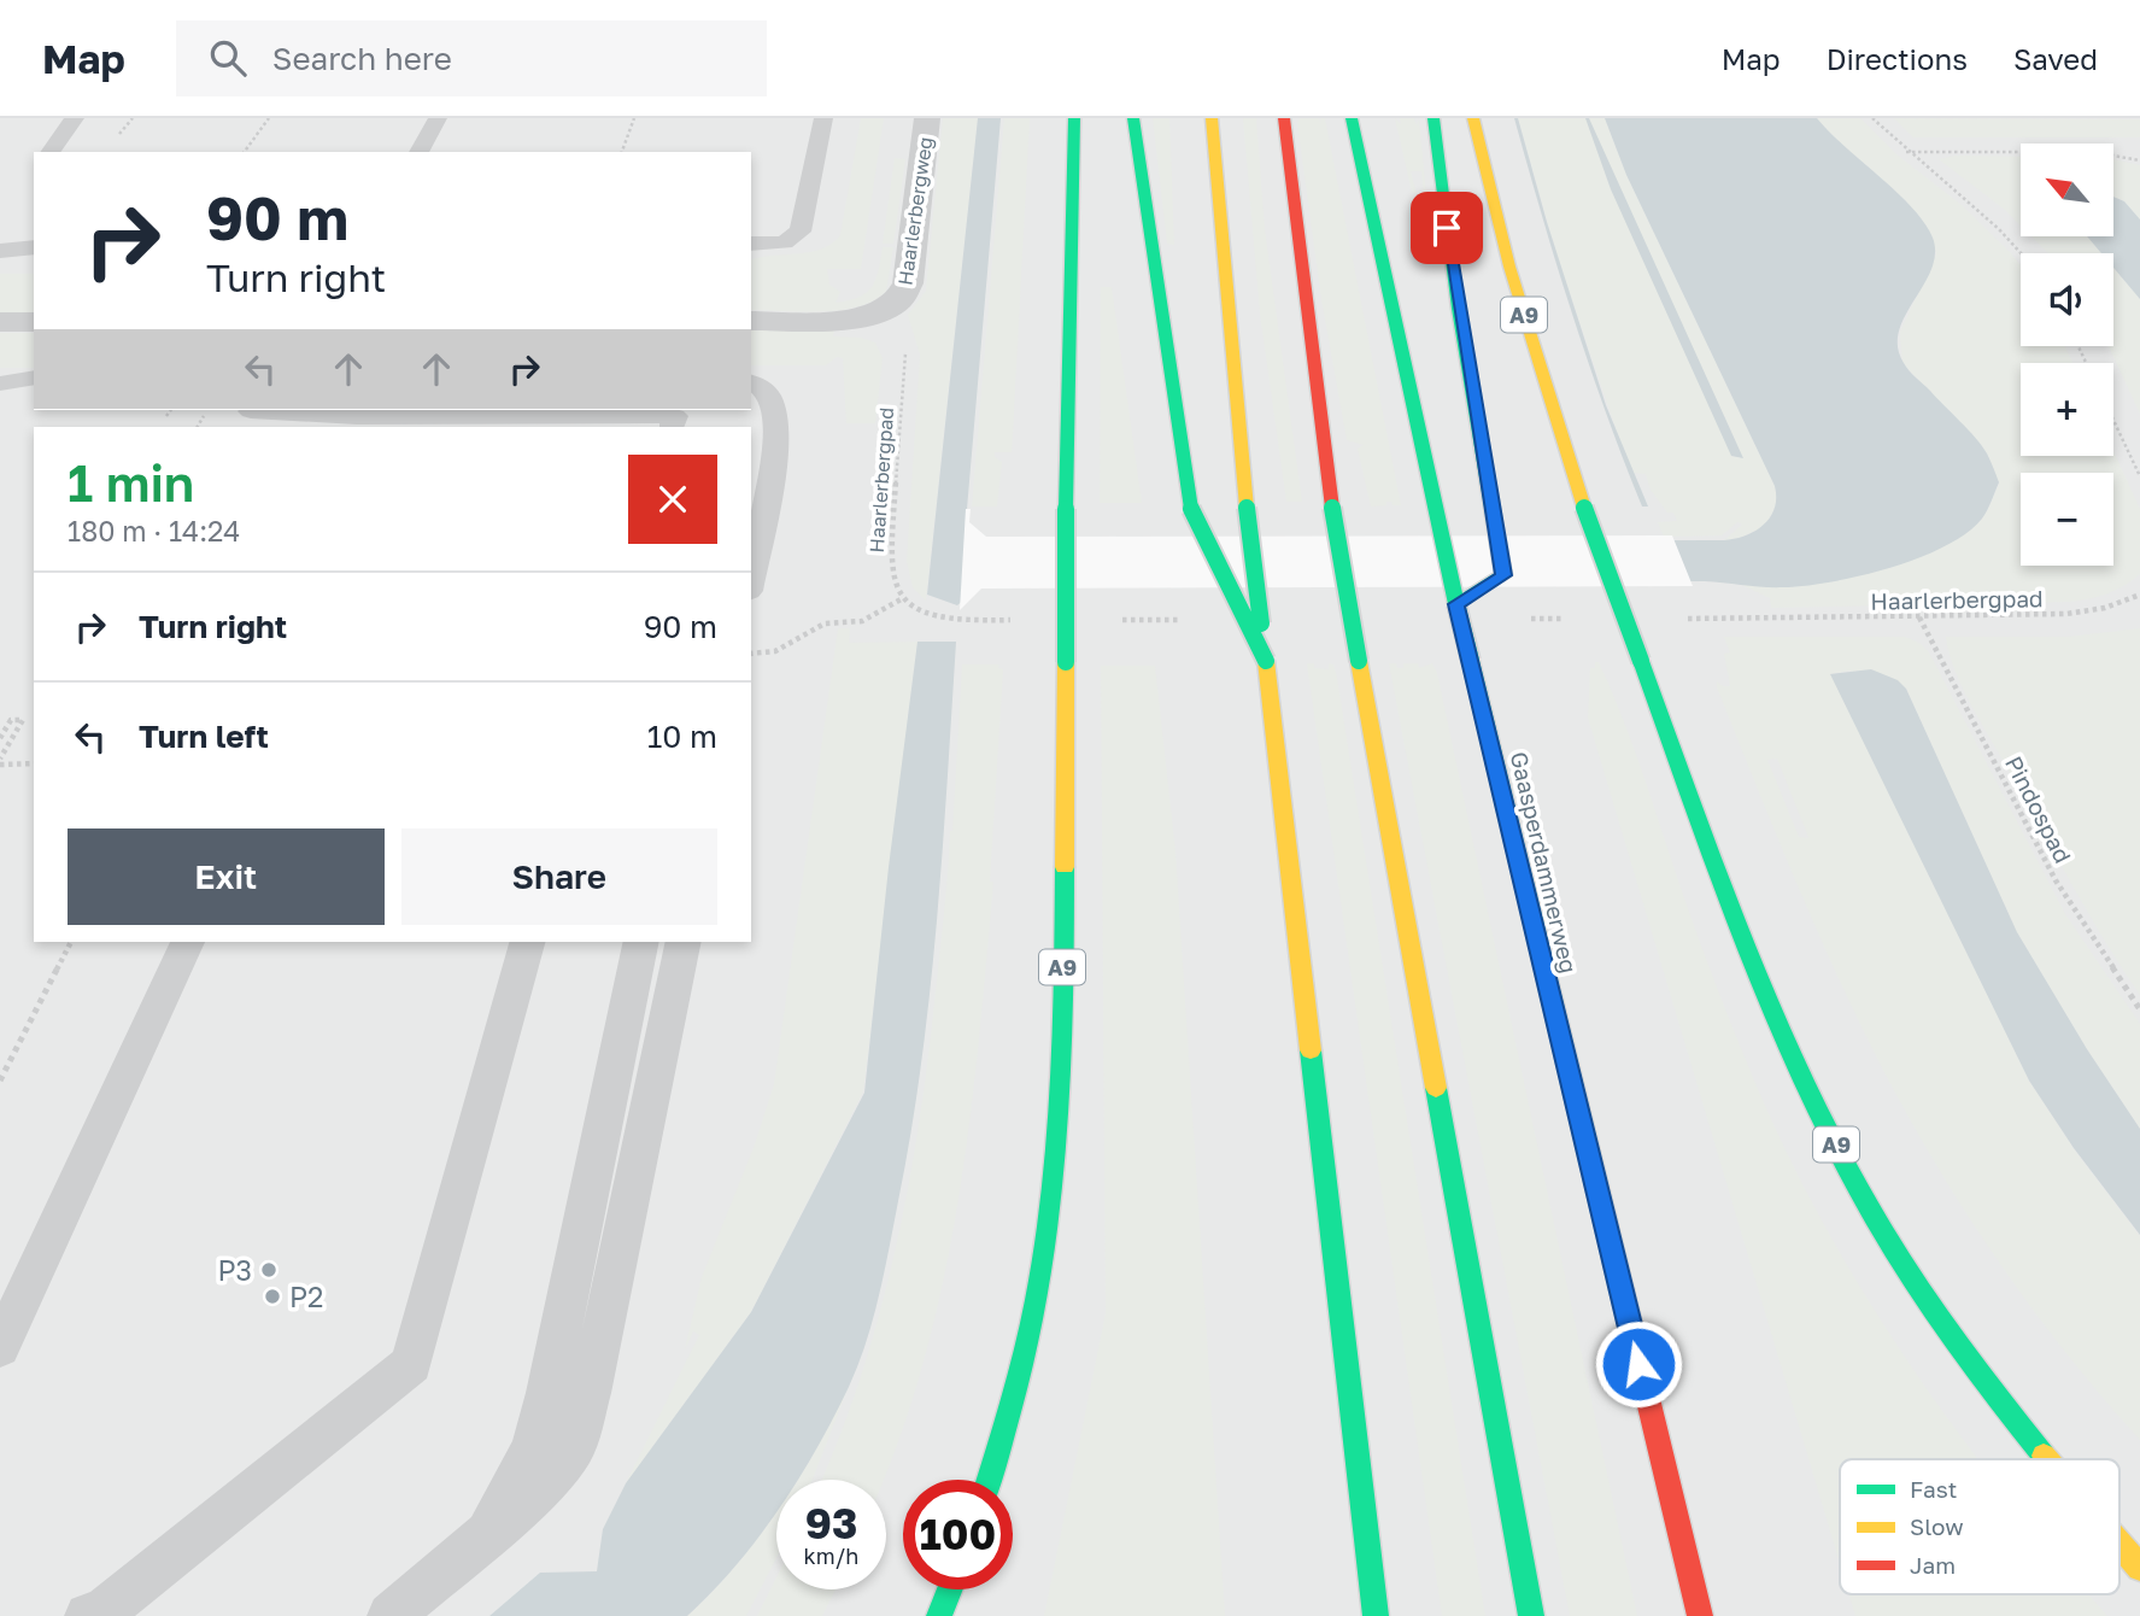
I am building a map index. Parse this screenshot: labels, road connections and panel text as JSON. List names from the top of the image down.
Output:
{
  "streets": {
    "highway": ["A9", "Gaasperdammerweg"],
    "street": ["Haarlerbergweg"],
    "path": ["Haarlerbergpad", "Pindospad"]
  },
  "crossings": [
    ["Haarlerbergweg", "Haarlerbergpad"],
    ["Haarlerbergpad", "Pindospad"]
  ],
  "places": ["P3", "P2"],
  "legend": ["Fast", "Slow", "Jam"],
  "north": "top left",
  "page": {
    "header": "Map",
    "search": "Search here",
    "nav": ["Map", "Directions", "Saved"],
    "map_buttons": ["+", "−"],
    "turn": ["90 m", "Turn right"],
    "heading": ["1 min", "180 m · 14:24"],
    "list": [
      {
        "name": "Turn right",
        "value": "90 m"
      },
      {
        "name": "Turn left",
        "value": "10 m"
      }
    ],
    "buttons": ["Exit", "Share"],
    "speed": "93 km/h",
    "limit": "100"
  }
}
